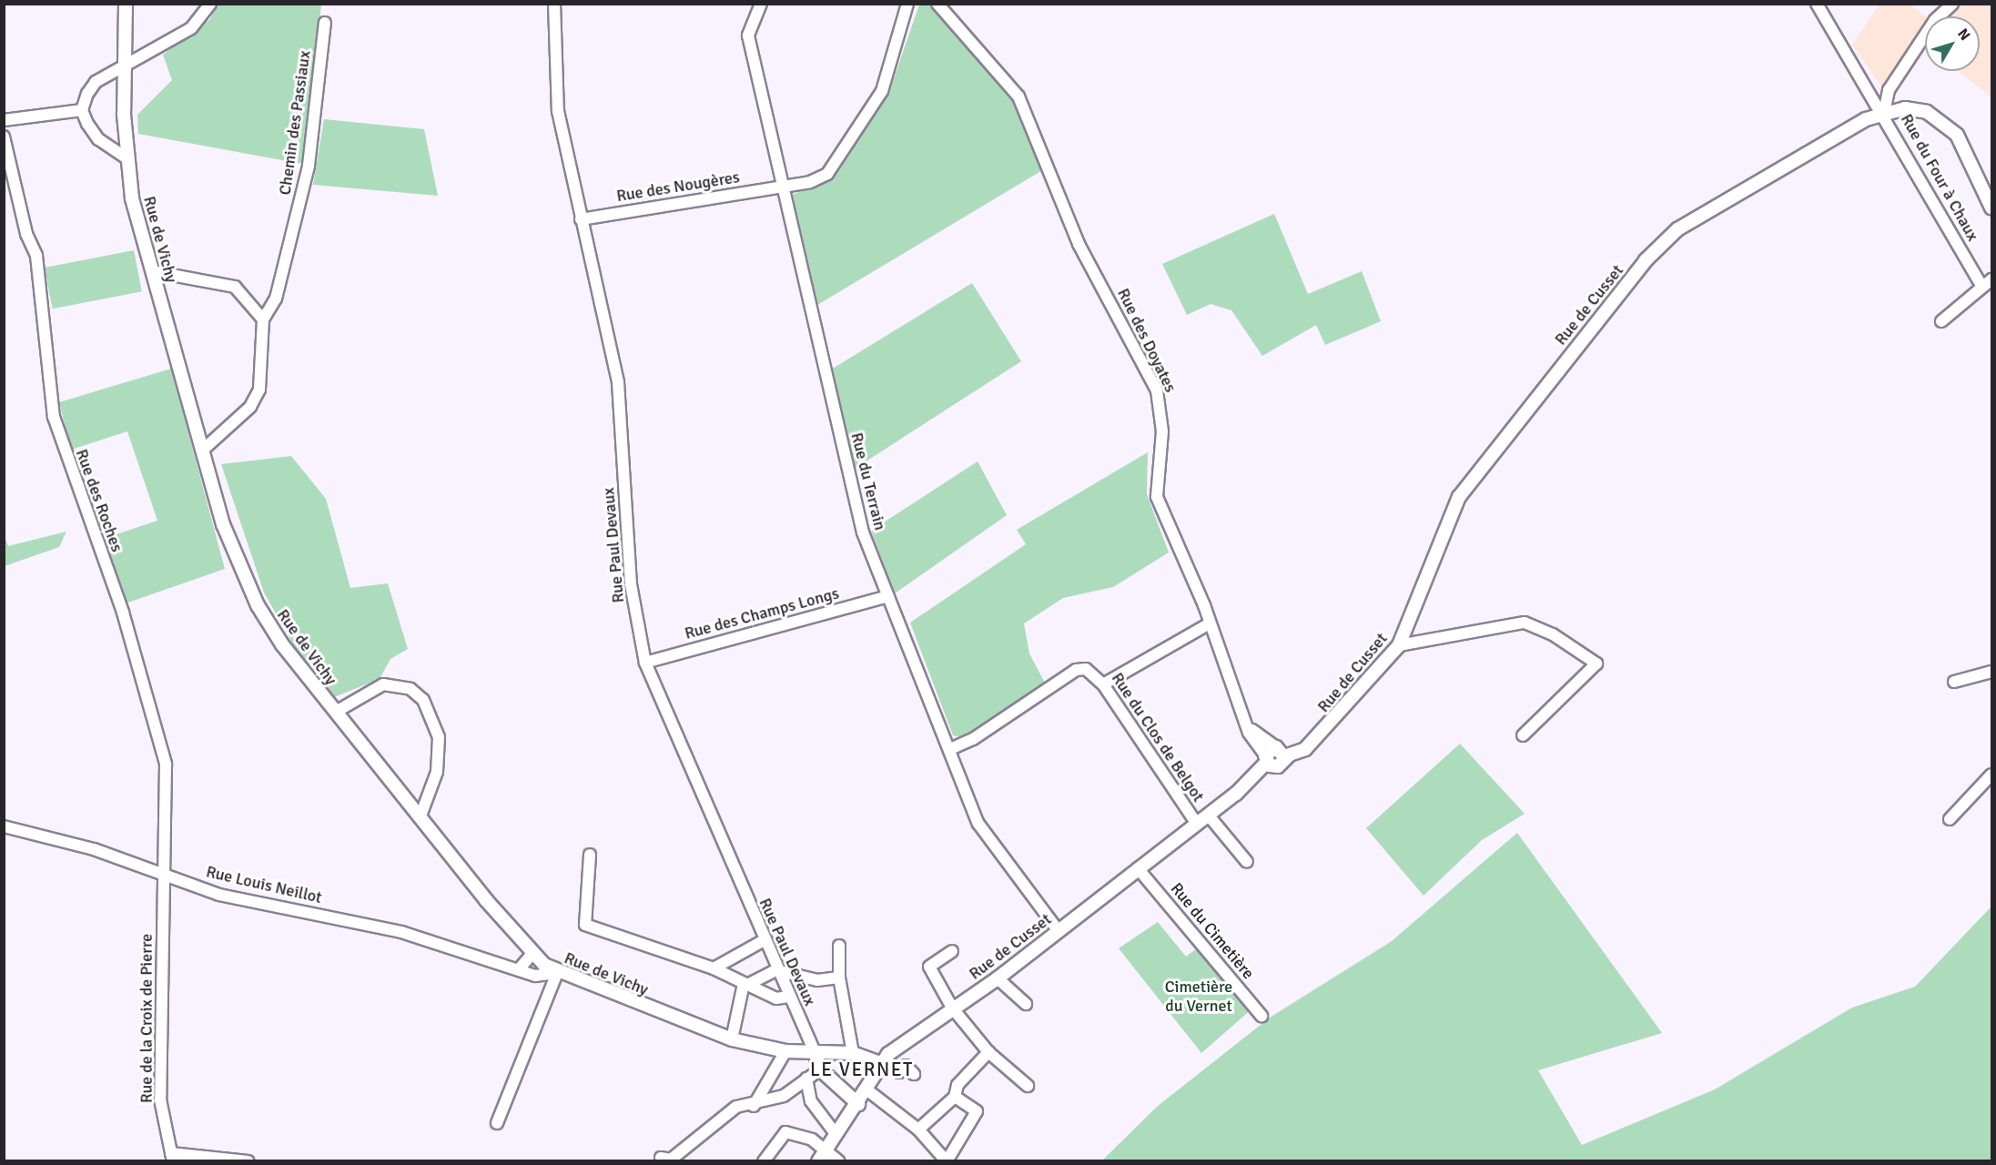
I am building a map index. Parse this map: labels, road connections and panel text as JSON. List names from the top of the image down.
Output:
{
  "streets": {
    "street": [
      "Chemin des Passiaux",
      "Rue du Four à Chaux",
      "Rue des Nougères",
      "Rue de Vichy",
      "Rue de Cusset",
      "Rue des Doyates",
      "Rue du Terrain",
      "Rue des Roches",
      "Rue Paul Devaux",
      "Rue des Champs Longs",
      "Rue du Clos de Belgot",
      "Rue Louis Neillot",
      "Rue du Cimetière",
      "Rue de la Croix de Pierre"
    ]
  },
  "crossings": [
    ["Rue du Four à Chaux", "Rue de Cusset"],
    ["Rue des Nougères", "Rue du Terrain"],
    ["Rue des Nougères", "Rue Paul Devaux"],
    ["Rue de Vichy", "Rue Paul Devaux"],
    ["Rue de Vichy", "Rue Louis Neillot"],
    ["Rue de Cusset", "Rue des Doyates"],
    ["Rue de Cusset", "Rue du Terrain"],
    ["Rue de Cusset", "Rue du Clos de Belgot"],
    ["Rue de Cusset", "Rue du Cimetière"],
    ["Rue du Terrain", "Rue des Champs Longs"],
    ["Rue du Terrain", "Rue du Clos de Belgot"],
    ["Rue des Roches", "Rue Louis Neillot"],
    ["Rue des Roches", "Rue de la Croix de Pierre"],
    ["Rue Paul Devaux", "Rue des Champs Longs"],
    ["Rue Louis Neillot", "Rue de la Croix de Pierre"]
  ],
  "districts": ["LE VERNET"],
  "parks": ["Cimetière du Vernet"],
  "north": "top right"
}
